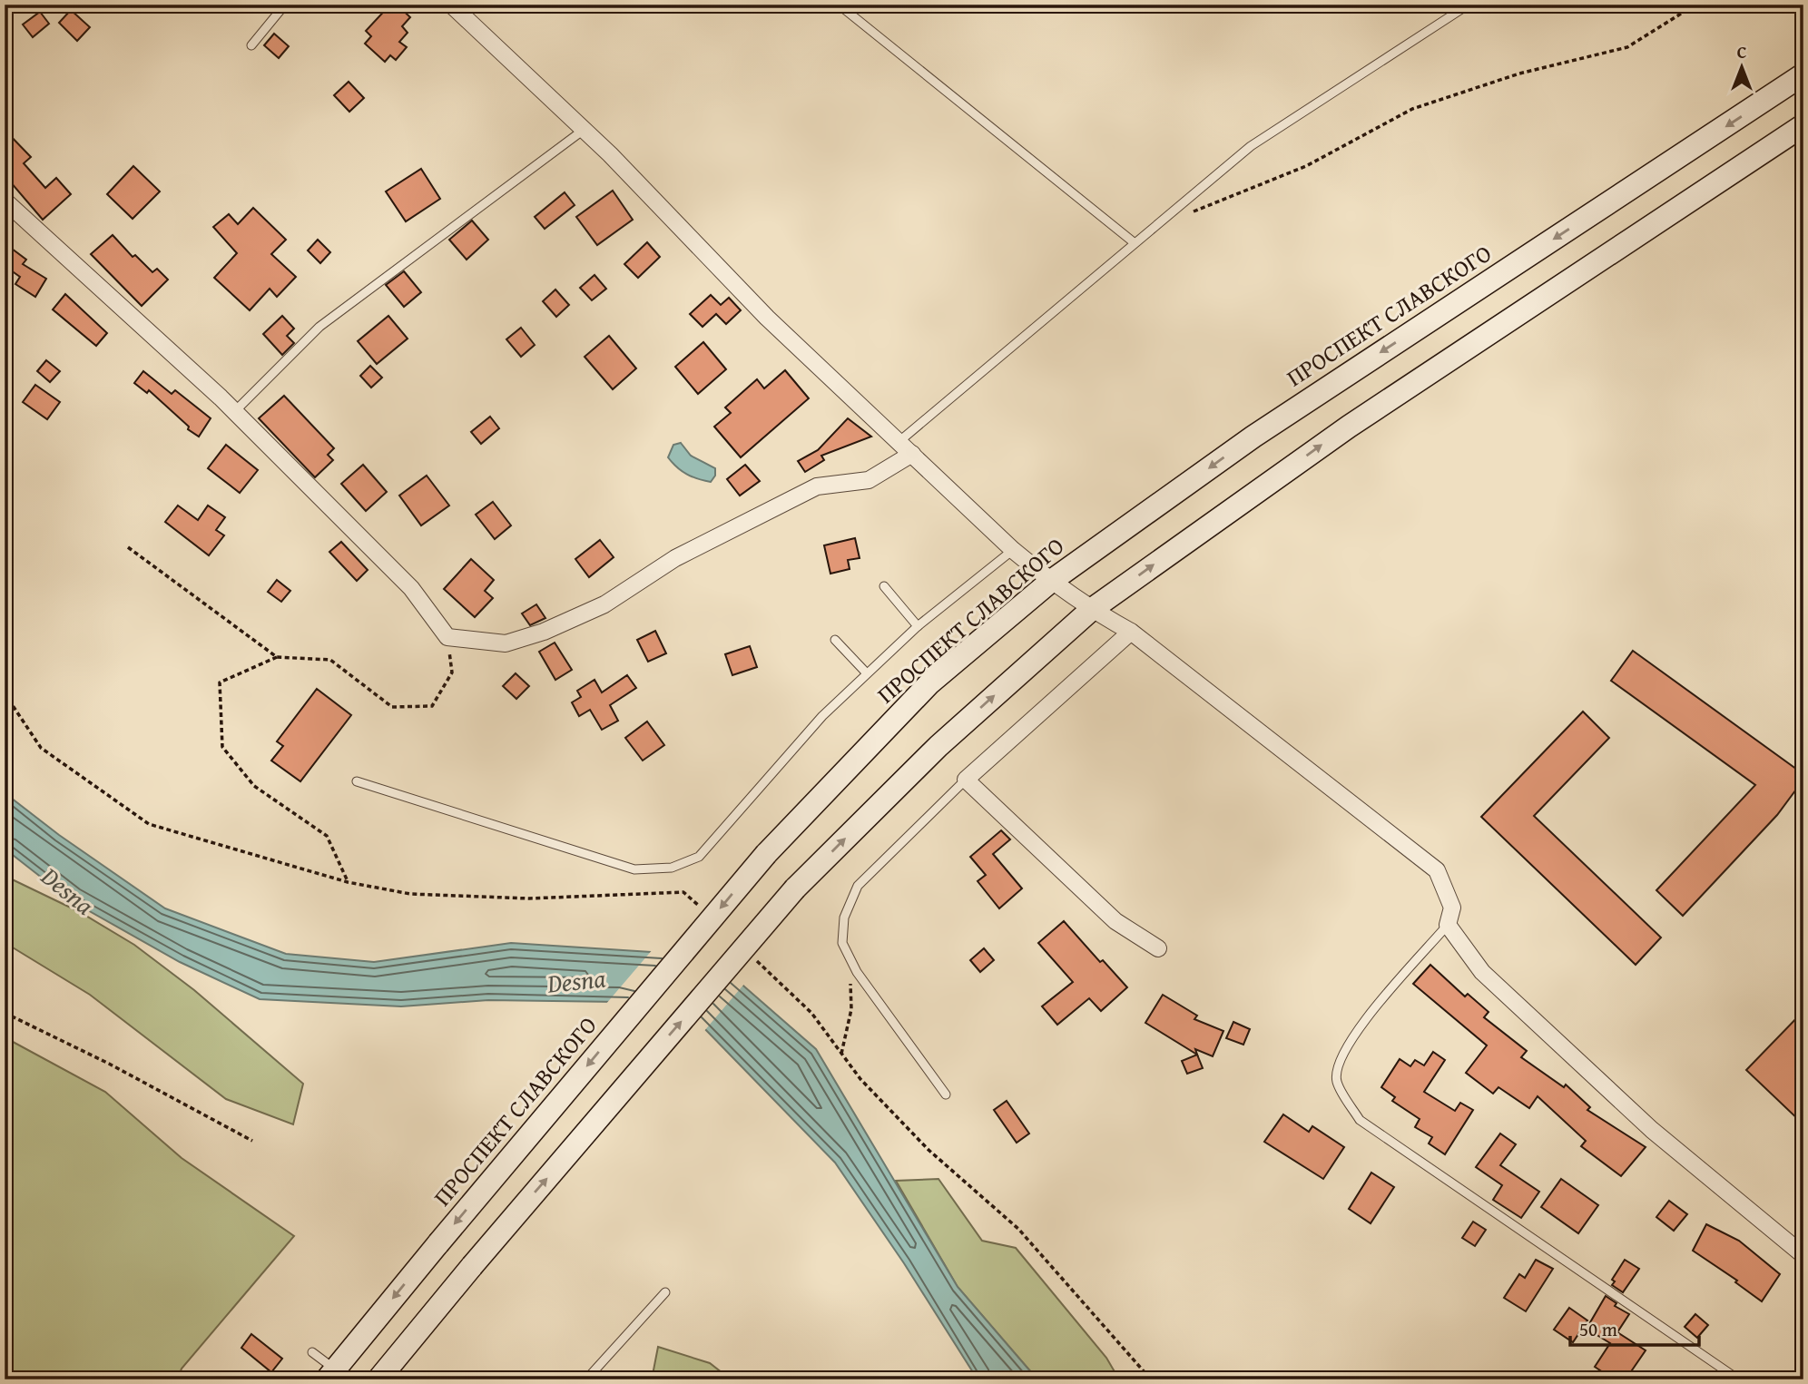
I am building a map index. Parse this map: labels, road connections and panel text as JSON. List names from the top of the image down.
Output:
{
  "streets": {
    "main road": ["ПРОСПЕКТ СЛАВСКОГО"]
  },
  "water": ["Desna"],
  "scale_bar": "50 m",
  "north": "top"
}
